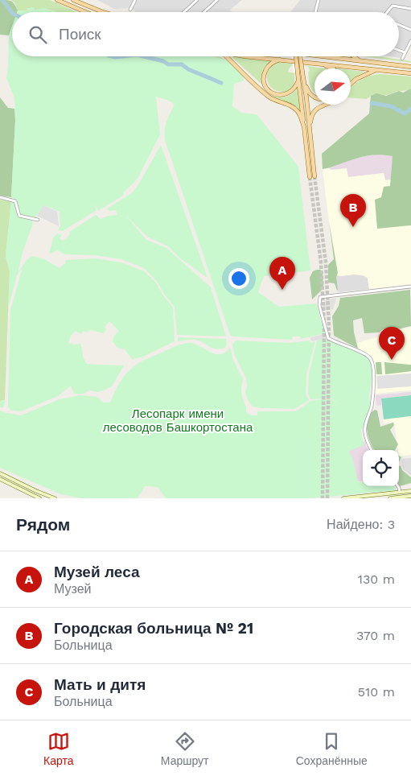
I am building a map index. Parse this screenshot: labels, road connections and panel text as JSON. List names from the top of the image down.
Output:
{
  "parks": ["Лесопарк имени лесоводов Башкортостана"],
  "north": "right",
  "page": {
    "search": "Поиск",
    "pins": ["B", "A", "C"],
    "heading": ["Рядом", "Найдено: 3"],
    "list": [
      {
        "mark": "A",
        "name": "Музей леса",
        "note": "Музей",
        "value": "130 m"
      },
      {
        "mark": "B",
        "name": "Городская больница № 21",
        "note": "Больница",
        "value": "370 m"
      },
      {
        "mark": "C",
        "name": "Мать и дитя",
        "note": "Больница",
        "value": "510 m"
      }
    ],
    "nav": ["Карта", "Маршрут", "Сохранённые"]
  }
}
